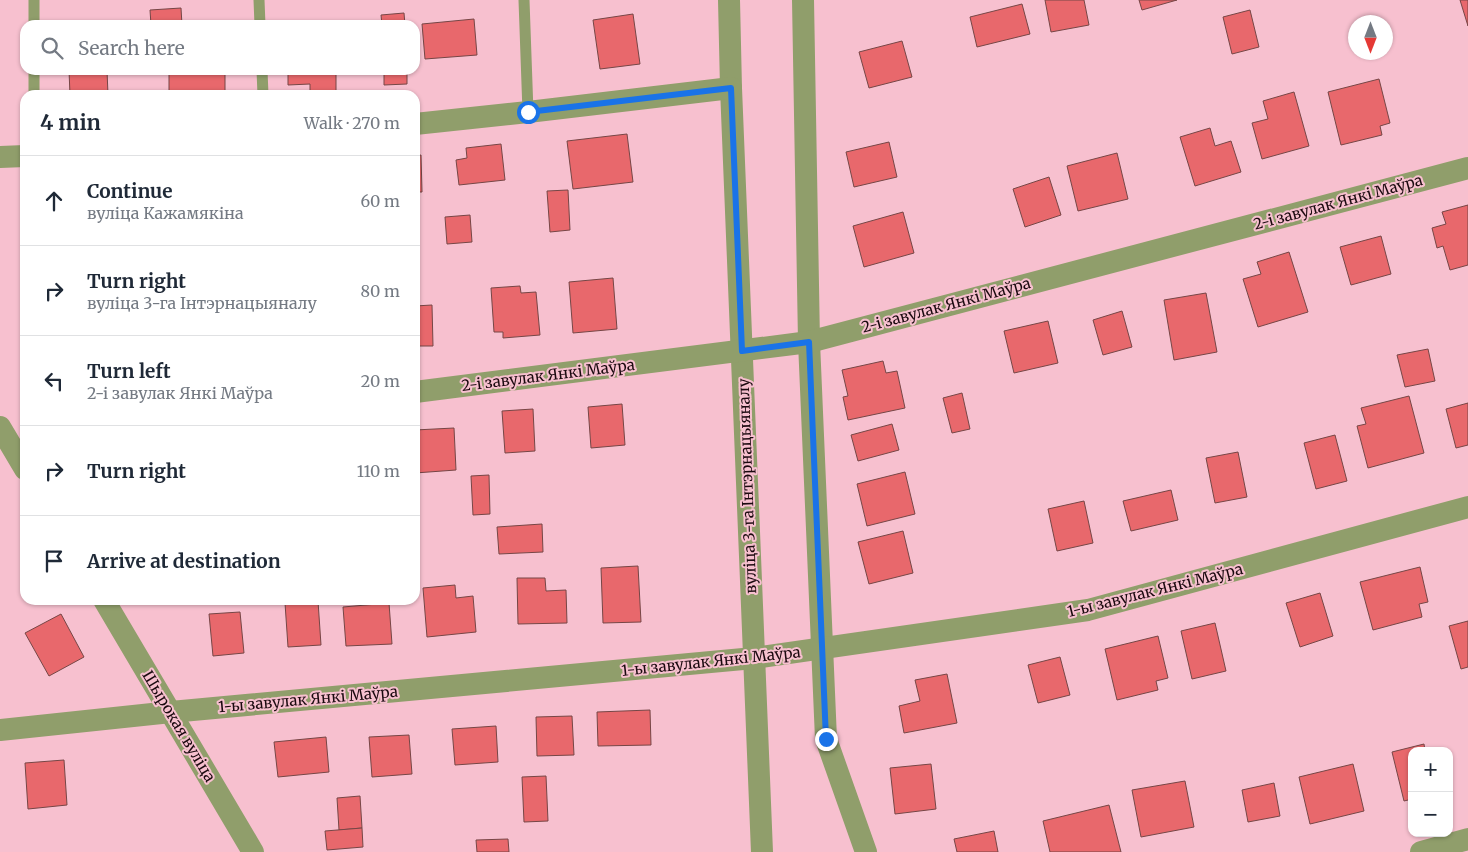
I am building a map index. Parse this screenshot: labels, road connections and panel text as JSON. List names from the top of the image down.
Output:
{
  "streets": {
    "street": [
      "2-і завулак Янкі Маўра",
      "вуліца 3-га Інтэрнацыяналу",
      "1-ы завулак Янкі Маўра",
      "Шырокая вуліца"
    ]
  },
  "crossings": [
    ["2-і завулак Янкі Маўра", "вуліца 3-га Інтэрнацыяналу"],
    ["вуліца 3-га Інтэрнацыяналу", "1-ы завулак Янкі Маўра"],
    ["1-ы завулак Янкі Маўра", "Шырокая вуліца"]
  ],
  "north": "bottom",
  "page": {
    "search": "Search here",
    "heading": ["4 min", "Walk · 270 m"],
    "list": [
      ["Continue", "вуліца Кажамякіна", "60 m"],
      ["Turn right", "вуліца 3-га Інтэрнацыяналу", "80 m"],
      ["Turn left", "2-і завулак Янкі Маўра", "20 m"],
      ["Turn right", "110 m"],
      "Arrive at destination"
    ],
    "map_buttons": ["+", "−"]
  }
}
